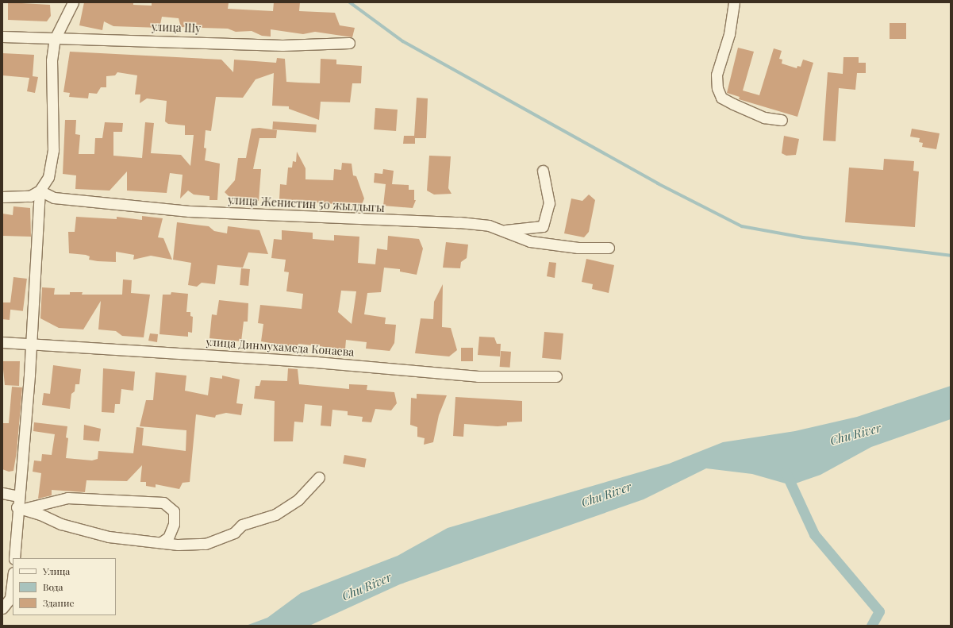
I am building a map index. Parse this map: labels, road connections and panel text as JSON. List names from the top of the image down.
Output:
{
  "streets": {
    "street": ["улица Шу", "улица Женистин 50 жылдыгы", "улица Динмухамеда Конаева"]
  },
  "water": ["Chu River"],
  "legend": ["Улица", "Вода", "Здание"]
}
